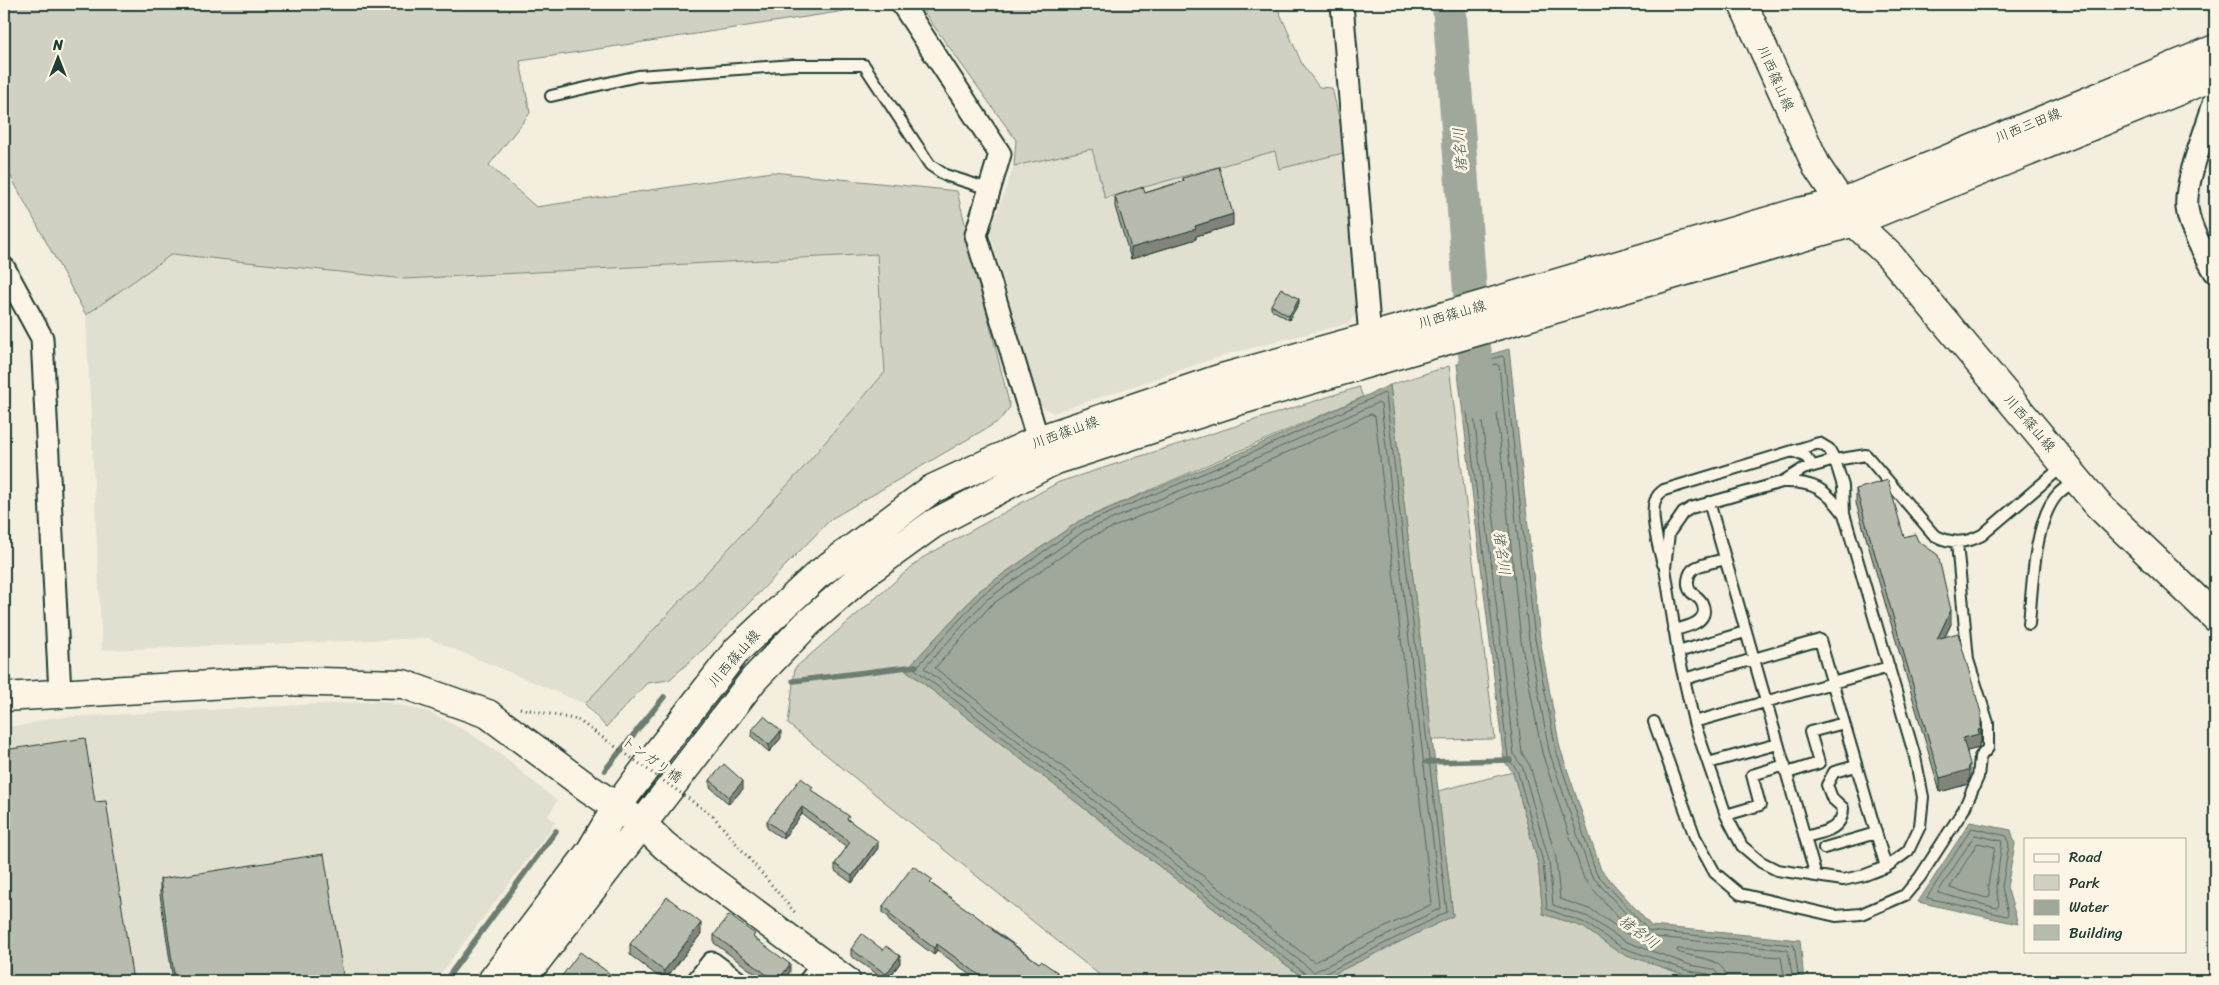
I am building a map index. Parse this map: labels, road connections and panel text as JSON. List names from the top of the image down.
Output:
{
  "streets": {
    "main road": ["川西篠山線", "川西三田線"],
    "path": ["トンガリ橋"]
  },
  "crossings": [
    ["川西篠山線", "川西三田線"]
  ],
  "water": ["猪名川"],
  "legend": [
    "Road",
    "Park",
    "Water",
    "Building"
  ],
  "north": "top"
}
